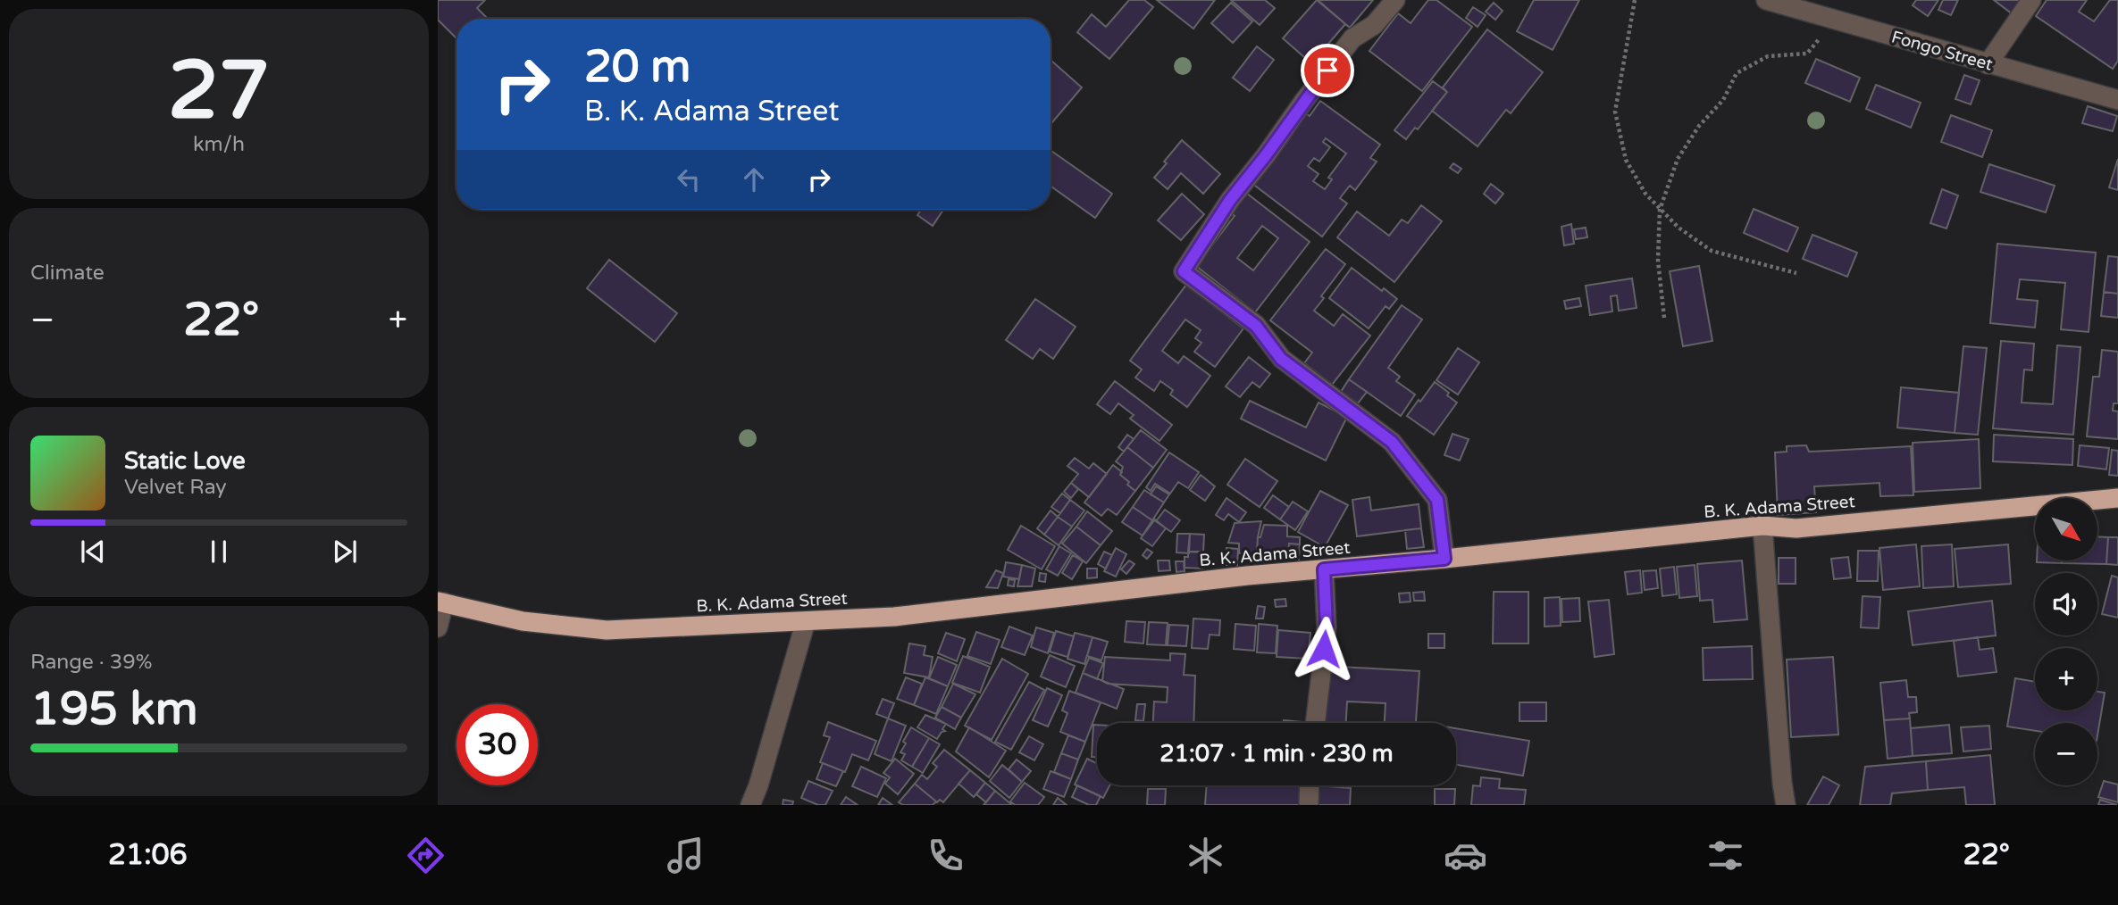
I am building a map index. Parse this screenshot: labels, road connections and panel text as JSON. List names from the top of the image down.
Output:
{
  "streets": {
    "highway": ["B. K. Adama Street"],
    "street": ["Fongo Street"]
  },
  "north": "bottom right",
  "page": {
    "tile": [
      ["27", "km/h"],
      "Climate",
      ["Range · 39%", "195 km"]
    ],
    "turn": ["20 m", "B. K. Adama Street"],
    "heat": ["−", "22°", "+"],
    "song": ["Static Love", "Velvet Ray"],
    "map_buttons": ["+", "−"],
    "limit": "30",
    "trip": "21:07 · 1 min · 230 m",
    "tabs": ["21:06", "22°"]
  }
}
